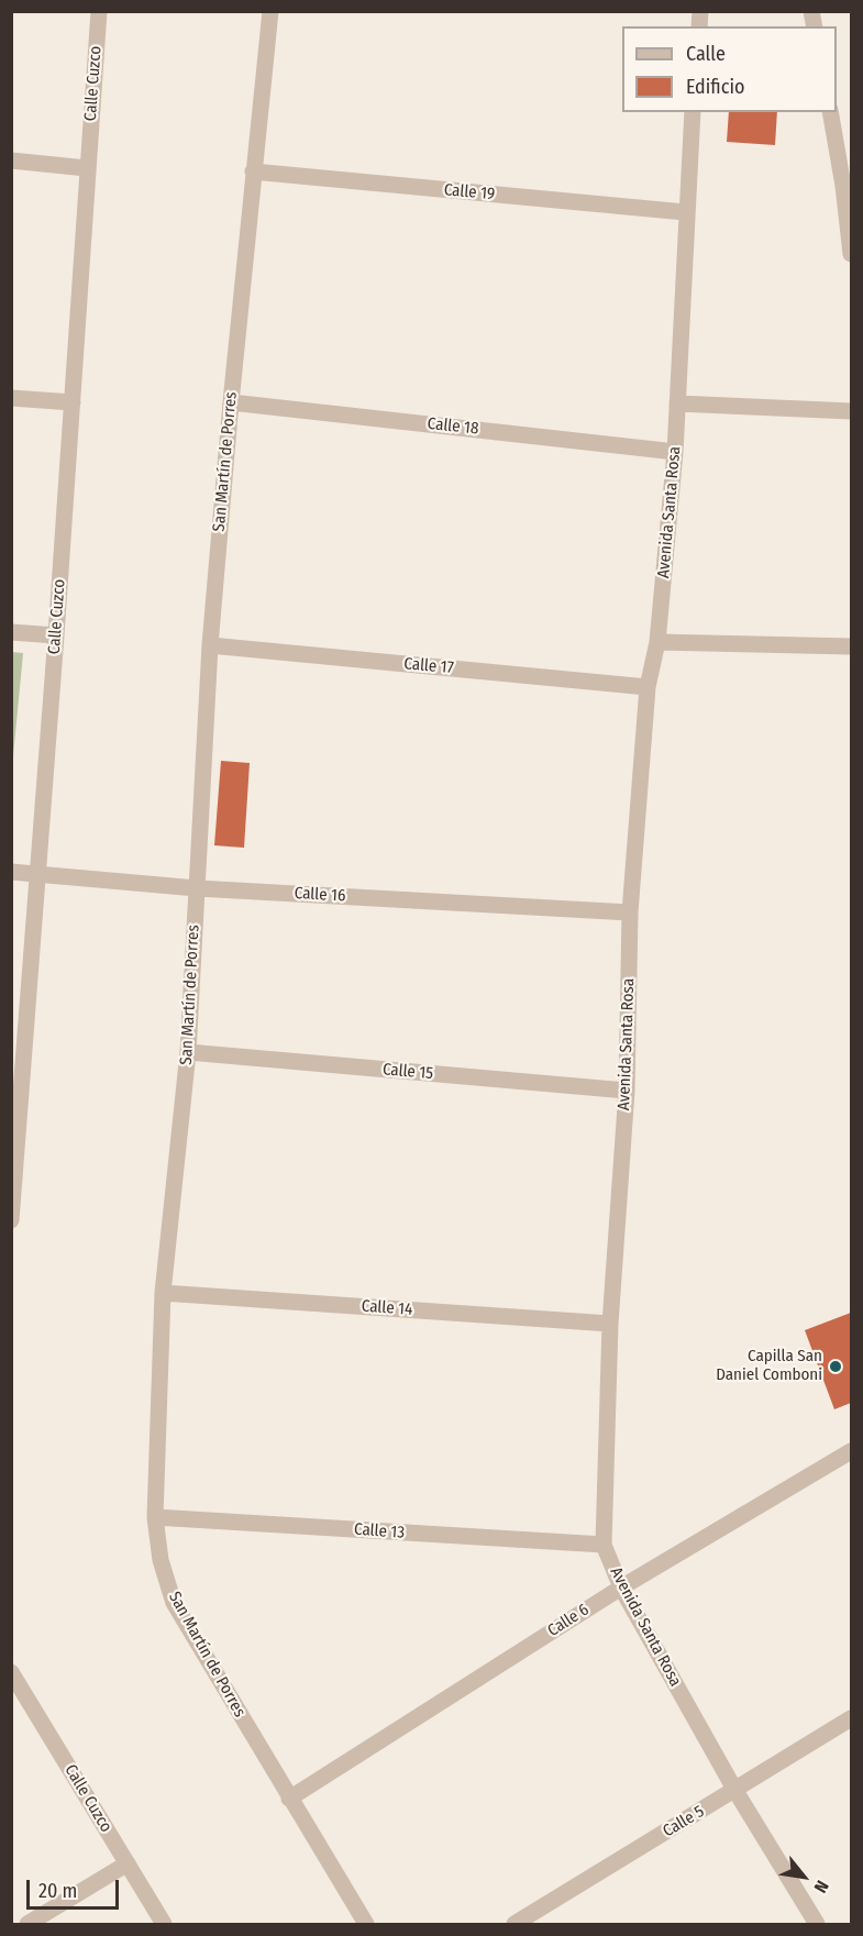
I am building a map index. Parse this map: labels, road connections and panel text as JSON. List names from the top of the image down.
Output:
{
  "streets": {
    "street": [
      "Calle Cuzco",
      "Calle 19",
      "Calle 18",
      "San Martín de Porres",
      "Avenida Santa Rosa",
      "Calle 17",
      "Calle 16",
      "Calle 15",
      "Calle 14",
      "Calle 13",
      "Calle 6",
      "Calle 5"
    ]
  },
  "crossings": [
    ["Calle Cuzco", "Calle 16"],
    ["Calle 19", "San Martín de Porres"],
    ["Calle 19", "Avenida Santa Rosa"],
    ["Calle 18", "San Martín de Porres"],
    ["Calle 18", "Avenida Santa Rosa"],
    ["San Martín de Porres", "Calle 17"],
    ["San Martín de Porres", "Calle 16"],
    ["San Martín de Porres", "Calle 15"],
    ["San Martín de Porres", "Calle 14"],
    ["San Martín de Porres", "Calle 13"],
    ["San Martín de Porres", "Calle 6"],
    ["Avenida Santa Rosa", "Calle 17"],
    ["Avenida Santa Rosa", "Calle 16"],
    ["Avenida Santa Rosa", "Calle 15"],
    ["Avenida Santa Rosa", "Calle 14"],
    ["Avenida Santa Rosa", "Calle 13"],
    ["Avenida Santa Rosa", "Calle 6"],
    ["Avenida Santa Rosa", "Calle 5"]
  ],
  "places": ["Capilla San Daniel Comboni"],
  "legend": ["Calle", "Edificio"],
  "scale_bar": "20 m",
  "north": "bottom right"
}
